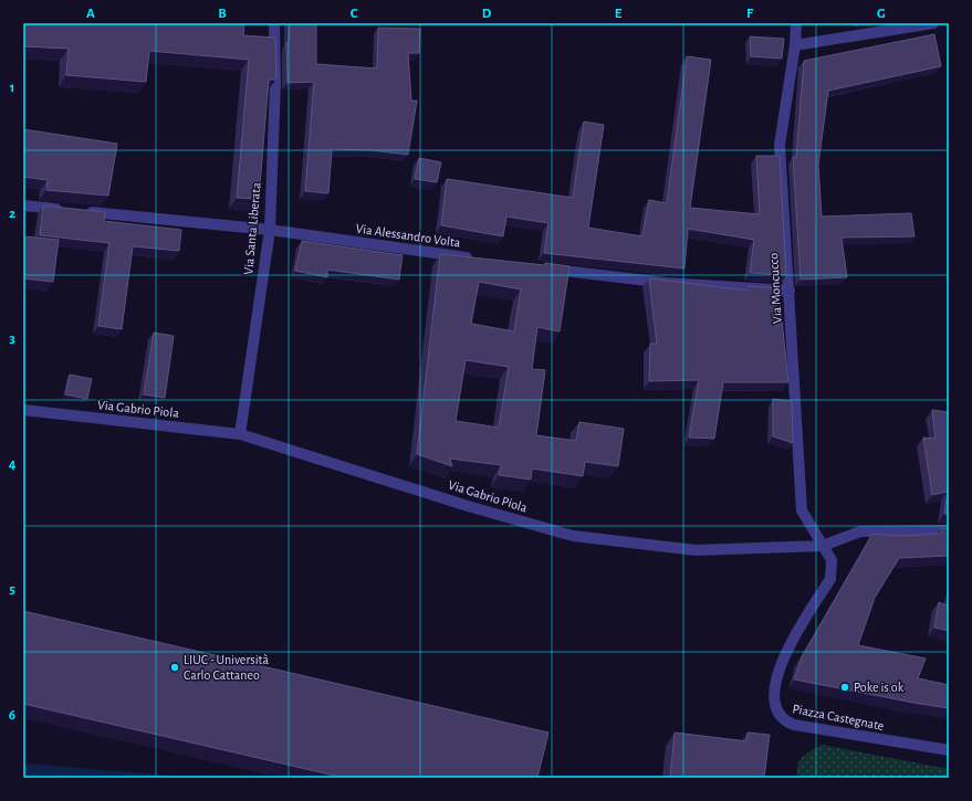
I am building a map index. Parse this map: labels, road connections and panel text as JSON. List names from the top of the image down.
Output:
{
  "streets": {
    "street": [
      "Via Santa Liberata",
      "Via Alessandro Volta",
      "Via Moncucco",
      "Via Gabrio Piola",
      "Piazza Castegnate"
    ]
  },
  "crossings": [
    ["Via Santa Liberata", "Via Alessandro Volta"],
    ["Via Santa Liberata", "Via Gabrio Piola"],
    ["Via Moncucco", "Via Gabrio Piola"],
    ["Via Moncucco", "Piazza Castegnate"],
    ["Via Gabrio Piola", "Piazza Castegnate"]
  ],
  "places": ["LIUC - Università Carlo Cattaneo", "Poke is ok"],
  "grid": {
    "columns": [
      "A",
      "B",
      "C",
      "D",
      "E",
      "F",
      "G"
    ],
    "rows": [
      "1",
      "2",
      "3",
      "4",
      "5",
      "6"
    ]
  }
}
